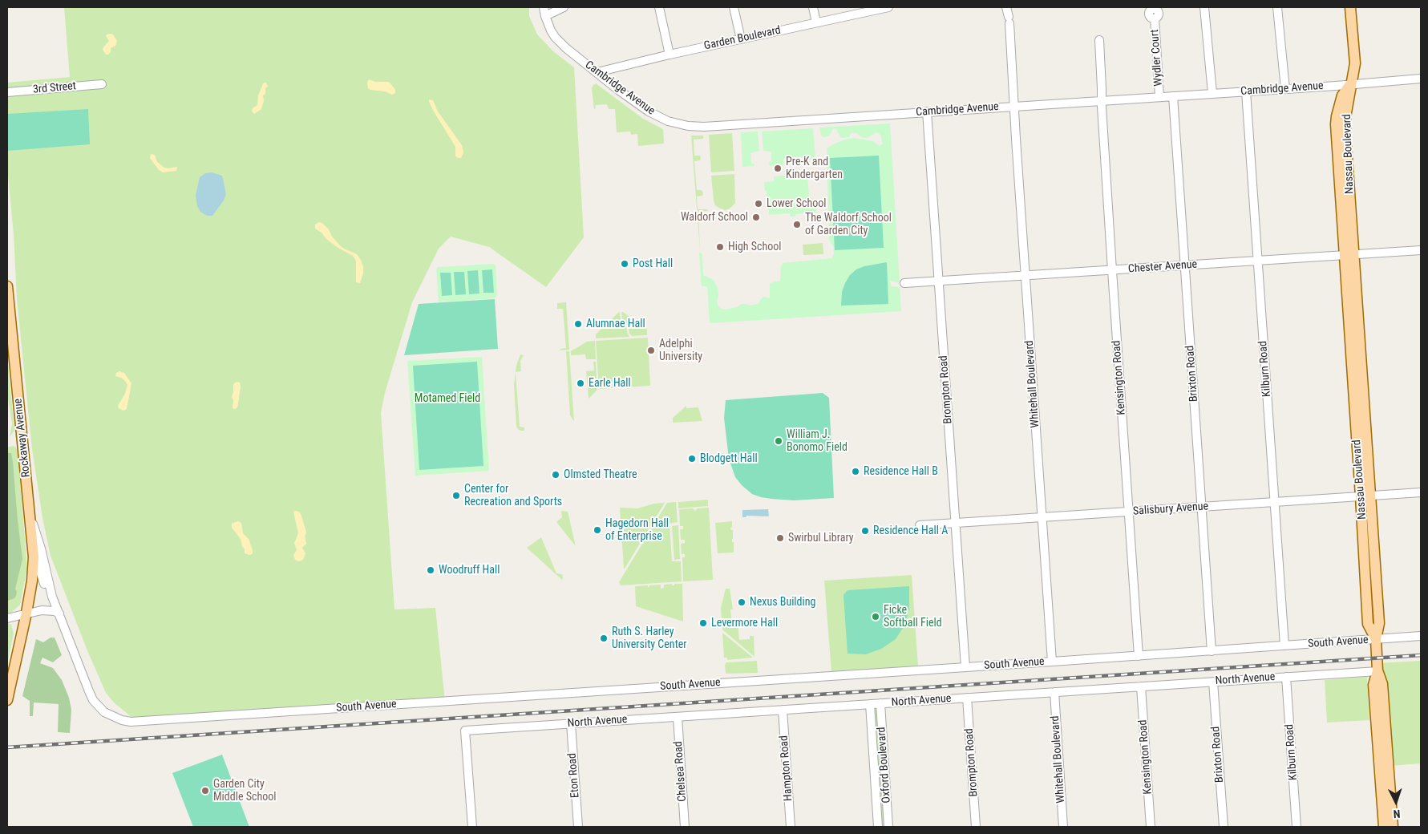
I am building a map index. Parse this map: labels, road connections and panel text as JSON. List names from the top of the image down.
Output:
{
  "streets": {
    "main road": ["Nassau Boulevard", "Rockaway Avenue"],
    "street": [
      "Garden Boulevard",
      "Wydler Court",
      "3rd Street",
      "Cambridge Avenue",
      "Chester Avenue",
      "Kilburn Road",
      "Brixton Road",
      "Kensington Road",
      "Whitehall Boulevard",
      "Brompton Road",
      "Salisbury Avenue",
      "South Avenue",
      "North Avenue",
      "Oxford Boulevard",
      "Hampton Road",
      "Chelsea Road",
      "Eton Road"
    ]
  },
  "crossings": [
    ["Garden Boulevard", "Cambridge Avenue"],
    ["Wydler Court", "Cambridge Avenue"],
    ["Cambridge Avenue", "Nassau Boulevard"],
    ["Cambridge Avenue", "Kilburn Road"],
    ["Cambridge Avenue", "Brixton Road"],
    ["Cambridge Avenue", "Kensington Road"],
    ["Cambridge Avenue", "Whitehall Boulevard"],
    ["Cambridge Avenue", "Brompton Road"],
    ["Nassau Boulevard", "Chester Avenue"],
    ["Nassau Boulevard", "Salisbury Avenue"],
    ["Nassau Boulevard", "South Avenue"],
    ["Nassau Boulevard", "North Avenue"],
    ["Chester Avenue", "Kilburn Road"],
    ["Chester Avenue", "Brixton Road"],
    ["Chester Avenue", "Kensington Road"],
    ["Chester Avenue", "Whitehall Boulevard"],
    ["Chester Avenue", "Brompton Road"],
    ["Kilburn Road", "Salisbury Avenue"],
    ["Kilburn Road", "South Avenue"],
    ["Kilburn Road", "North Avenue"],
    ["Brixton Road", "Salisbury Avenue"],
    ["Brixton Road", "South Avenue"],
    ["Brixton Road", "North Avenue"],
    ["Kensington Road", "Salisbury Avenue"],
    ["Kensington Road", "South Avenue"],
    ["Kensington Road", "North Avenue"],
    ["Whitehall Boulevard", "Salisbury Avenue"],
    ["Whitehall Boulevard", "South Avenue"],
    ["Whitehall Boulevard", "North Avenue"],
    ["Brompton Road", "Salisbury Avenue"],
    ["Brompton Road", "South Avenue"],
    ["Brompton Road", "North Avenue"],
    ["Rockaway Avenue", "South Avenue"],
    ["North Avenue", "Oxford Boulevard"],
    ["North Avenue", "Hampton Road"],
    ["North Avenue", "Chelsea Road"],
    ["North Avenue", "Eton Road"]
  ],
  "parks": ["Motamed Field"],
  "places": [
    "Pre-K and Kindergarten",
    "Lower School",
    "Waldorf School",
    "The Waldorf School of Garden City",
    "High School",
    "Post Hall",
    "Alumnae Hall",
    "Adelphi University",
    "Earle Hall",
    "William J. Bonomo Field",
    "Blodgett Hall",
    "Residence Hall B",
    "Olmsted Theatre",
    "Center for Recreation and Sports",
    "Hagedorn Hall of Enterprise",
    "Residence Hall A",
    "Swirbul Library",
    "Woodruff Hall",
    "Nexus Building",
    "Ficke Softball Field",
    "Levermore Hall",
    "Ruth S. Harley University Center",
    "Garden City Middle School"
  ],
  "north": "bottom"
}
